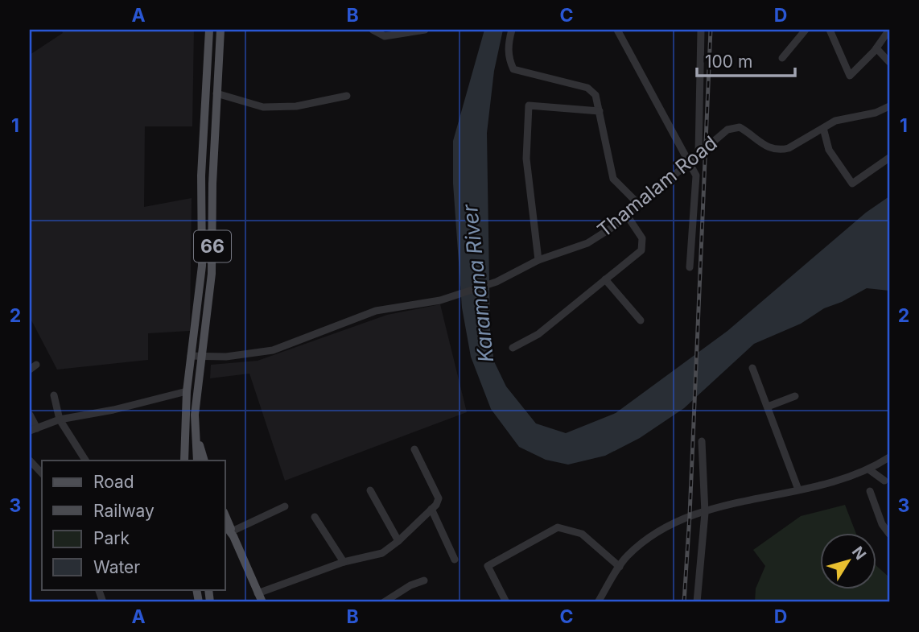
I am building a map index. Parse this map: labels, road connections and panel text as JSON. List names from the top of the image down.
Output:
{
  "streets": {
    "main road": ["66"],
    "street": ["Thamalam Road"]
  },
  "crossings": [
    ["Thamalam Road", "66"]
  ],
  "water": ["Karamana River"],
  "legend": [
    "Road",
    "Railway",
    "Park",
    "Water"
  ],
  "scale_bar": "100 m",
  "north": "top right",
  "grid": {
    "columns": [
      "A",
      "B",
      "C",
      "D"
    ],
    "rows": ["1", "2", "3"]
  }
}
